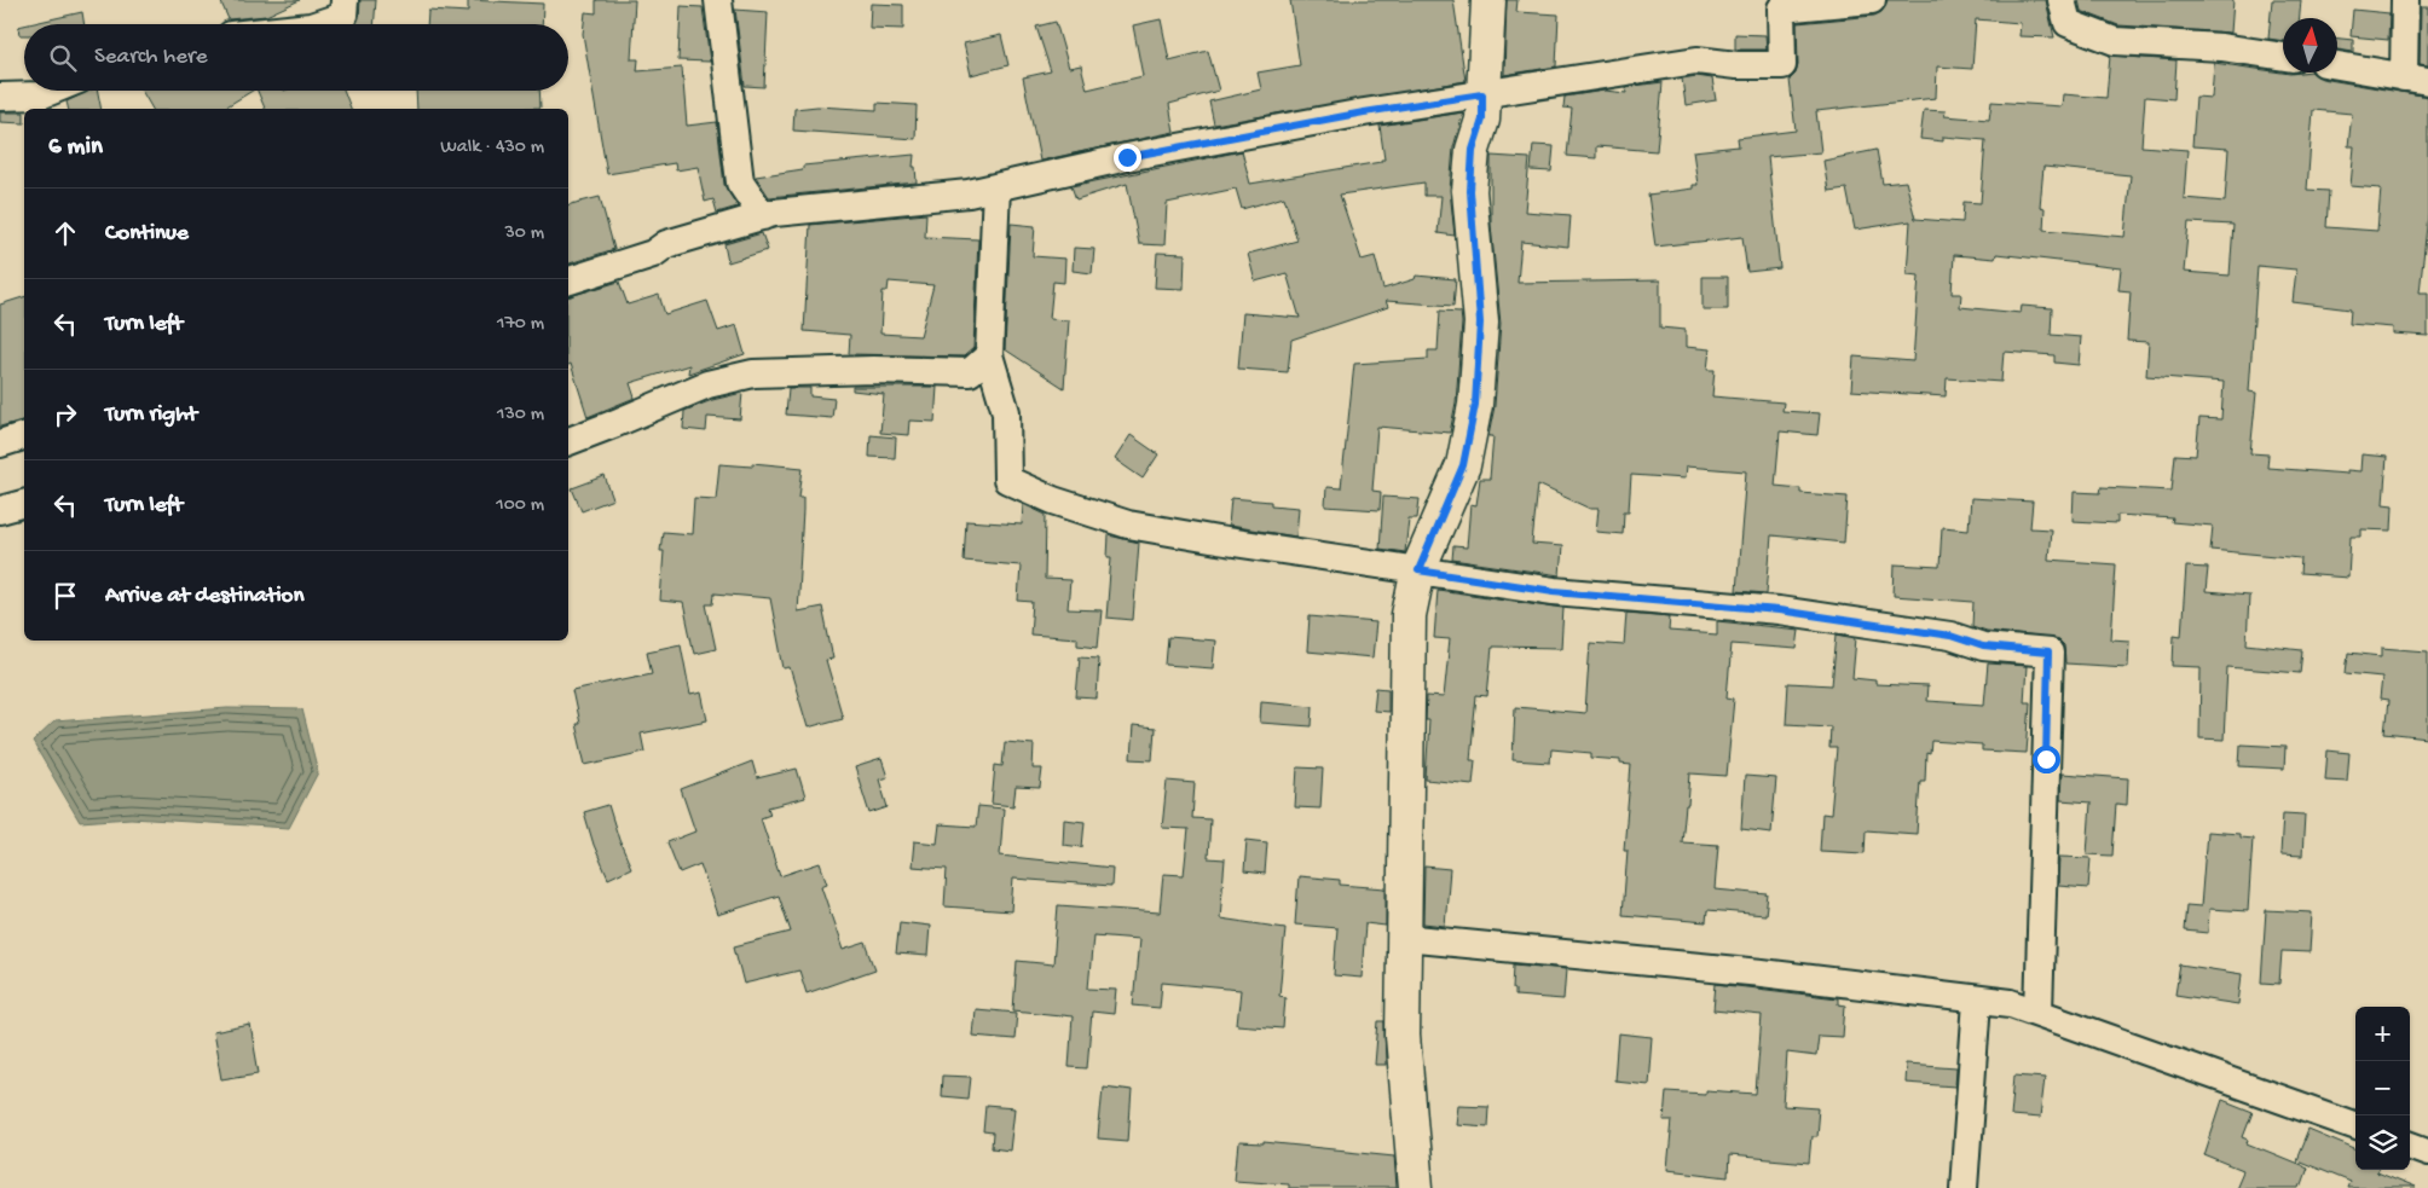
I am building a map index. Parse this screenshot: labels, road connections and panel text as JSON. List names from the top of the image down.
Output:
{
  "north": "top",
  "page": {
    "search": "Search here",
    "heading": ["6 min", "Walk · 430 m"],
    "list": [
      ["Continue", "30 m"],
      ["Turn left", "170 m"],
      ["Turn right", "130 m"],
      ["Turn left", "100 m"],
      "Arrive at destination"
    ],
    "map_buttons": ["+", "−"]
  }
}
